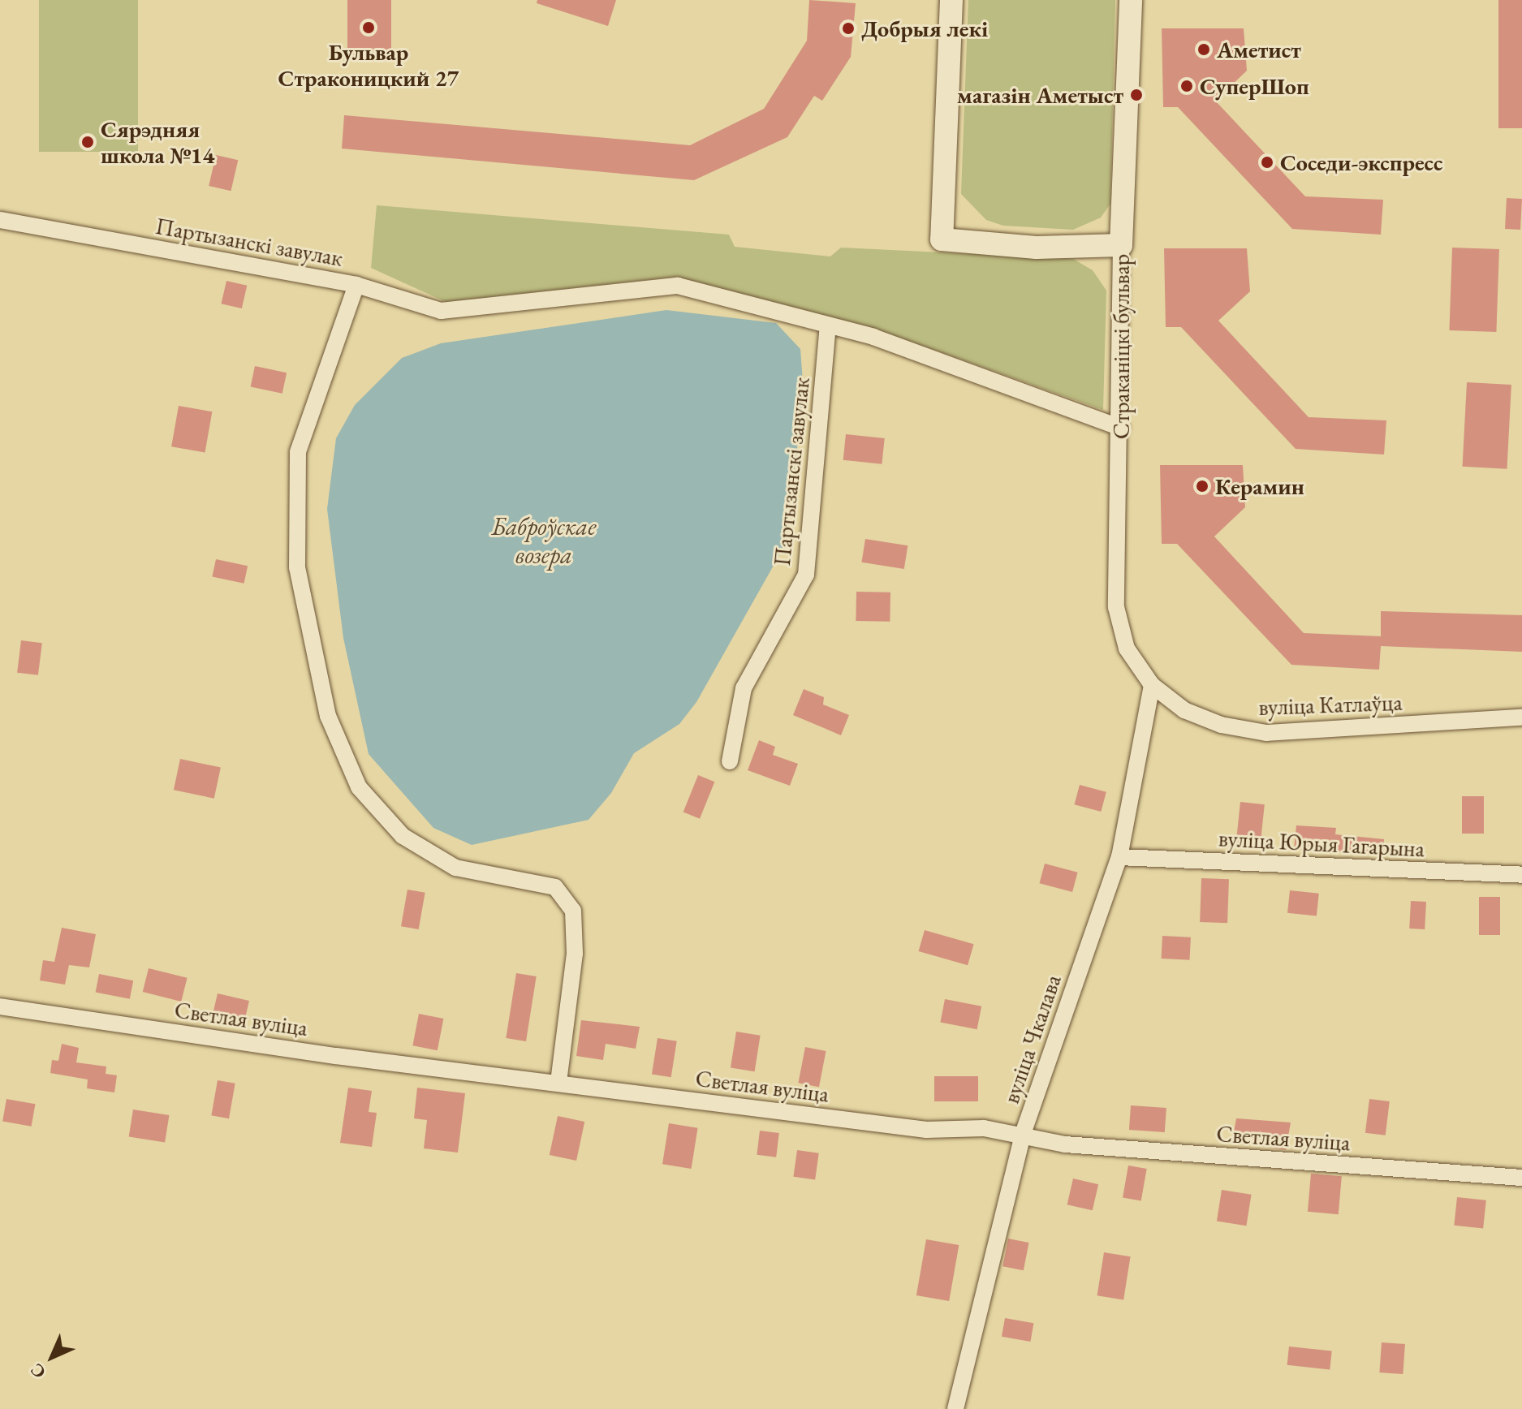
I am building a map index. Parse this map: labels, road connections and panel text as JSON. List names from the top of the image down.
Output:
{
  "streets": {
    "street": [
      "Партызанскі завулак",
      "Страканіцкі бульвар",
      "вуліца Катлаўца",
      "вуліца Юрыя Гагарына",
      "Светлая вуліца",
      "вуліца Чкалава"
    ]
  },
  "crossings": [
    ["Партызанскі завулак", "Светлая вуліца"],
    ["Страканіцкі бульвар", "вуліца Катлаўца"],
    ["Страканіцкі бульвар", "вуліца Чкалава"],
    ["вуліца Катлаўца", "вуліца Чкалава"],
    ["вуліца Юрыя Гагарына", "вуліца Чкалава"],
    ["Светлая вуліца", "вуліца Чкалава"]
  ],
  "water": ["Баброўскае возера"],
  "places": [
    "Бульвар Страконицкий 27",
    "Добрыя лекi",
    "Аметист",
    "СуперШоп",
    "магазін Аметыст",
    "Сярэдняя школа №14",
    "Соседи-экспресс",
    "Керамин"
  ],
  "north": "bottom left"
}
